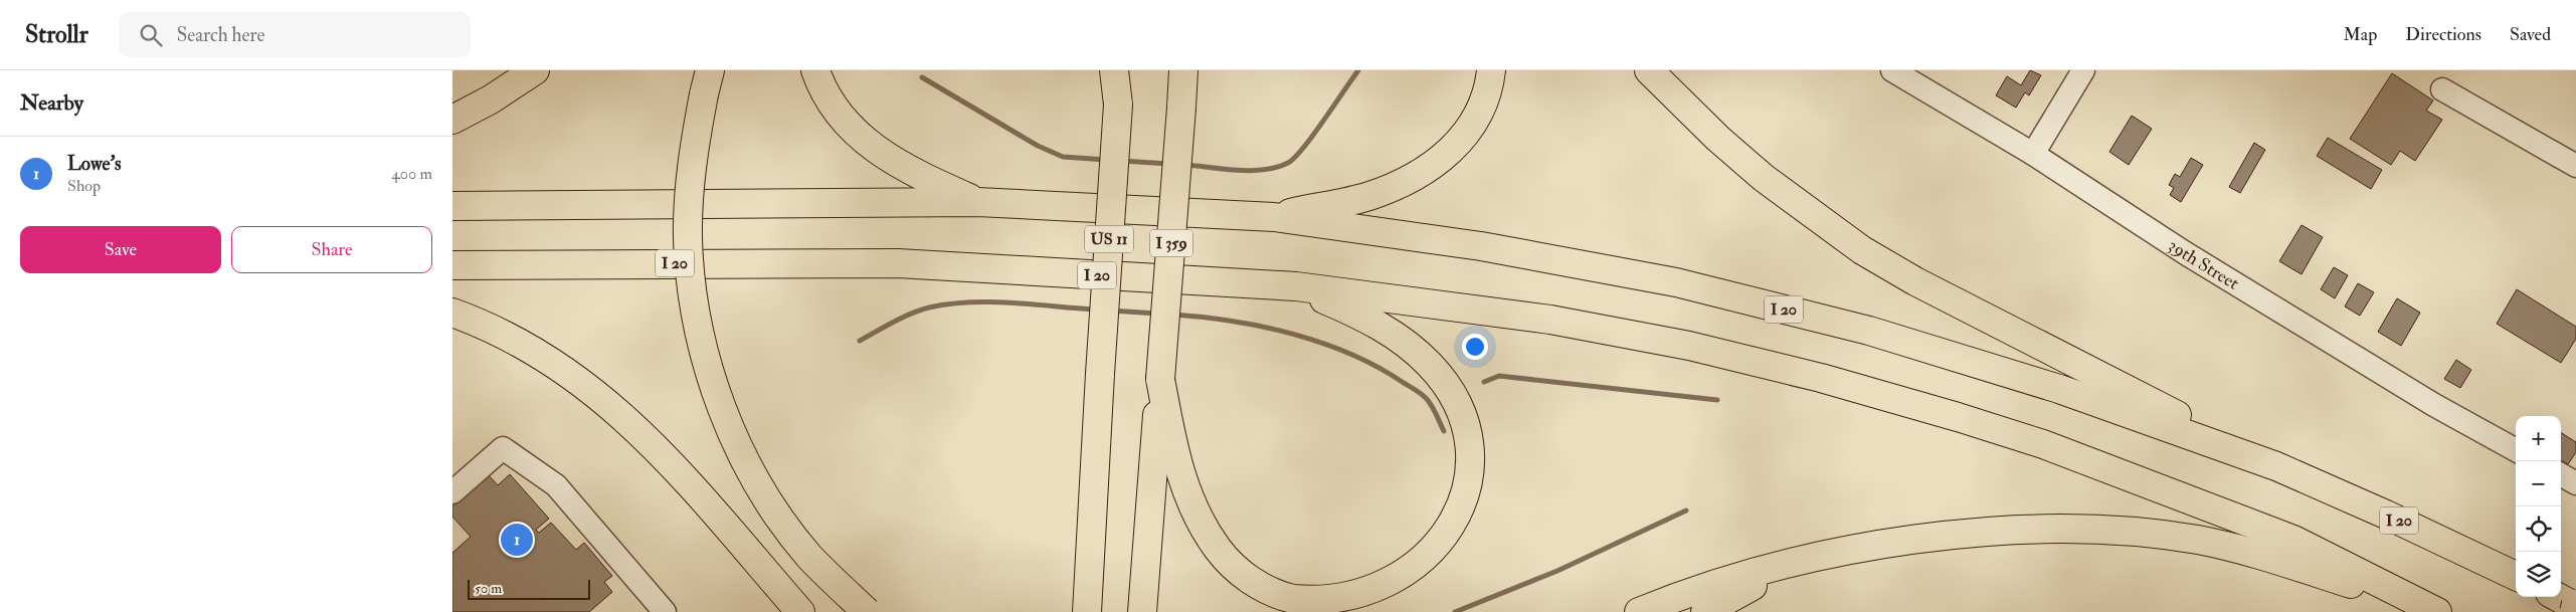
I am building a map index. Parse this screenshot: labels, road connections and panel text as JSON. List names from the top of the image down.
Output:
{
  "streets": {
    "main road": ["US 11", "I 359", "I 20"],
    "street": ["39th Street"]
  },
  "scale_bar": "50 m",
  "page": {
    "header": "Strollr",
    "search": "Search here",
    "nav": ["Map", "Directions", "Saved"],
    "heading": "Nearby",
    "list": [
      {
        "mark": "1",
        "name": "Lowe's",
        "note": "Shop",
        "value": "400 m"
      }
    ],
    "buttons": ["Save", "Share"],
    "map_buttons": ["+", "−"],
    "pins": "1",
    "scale": "50 m"
  }
}
